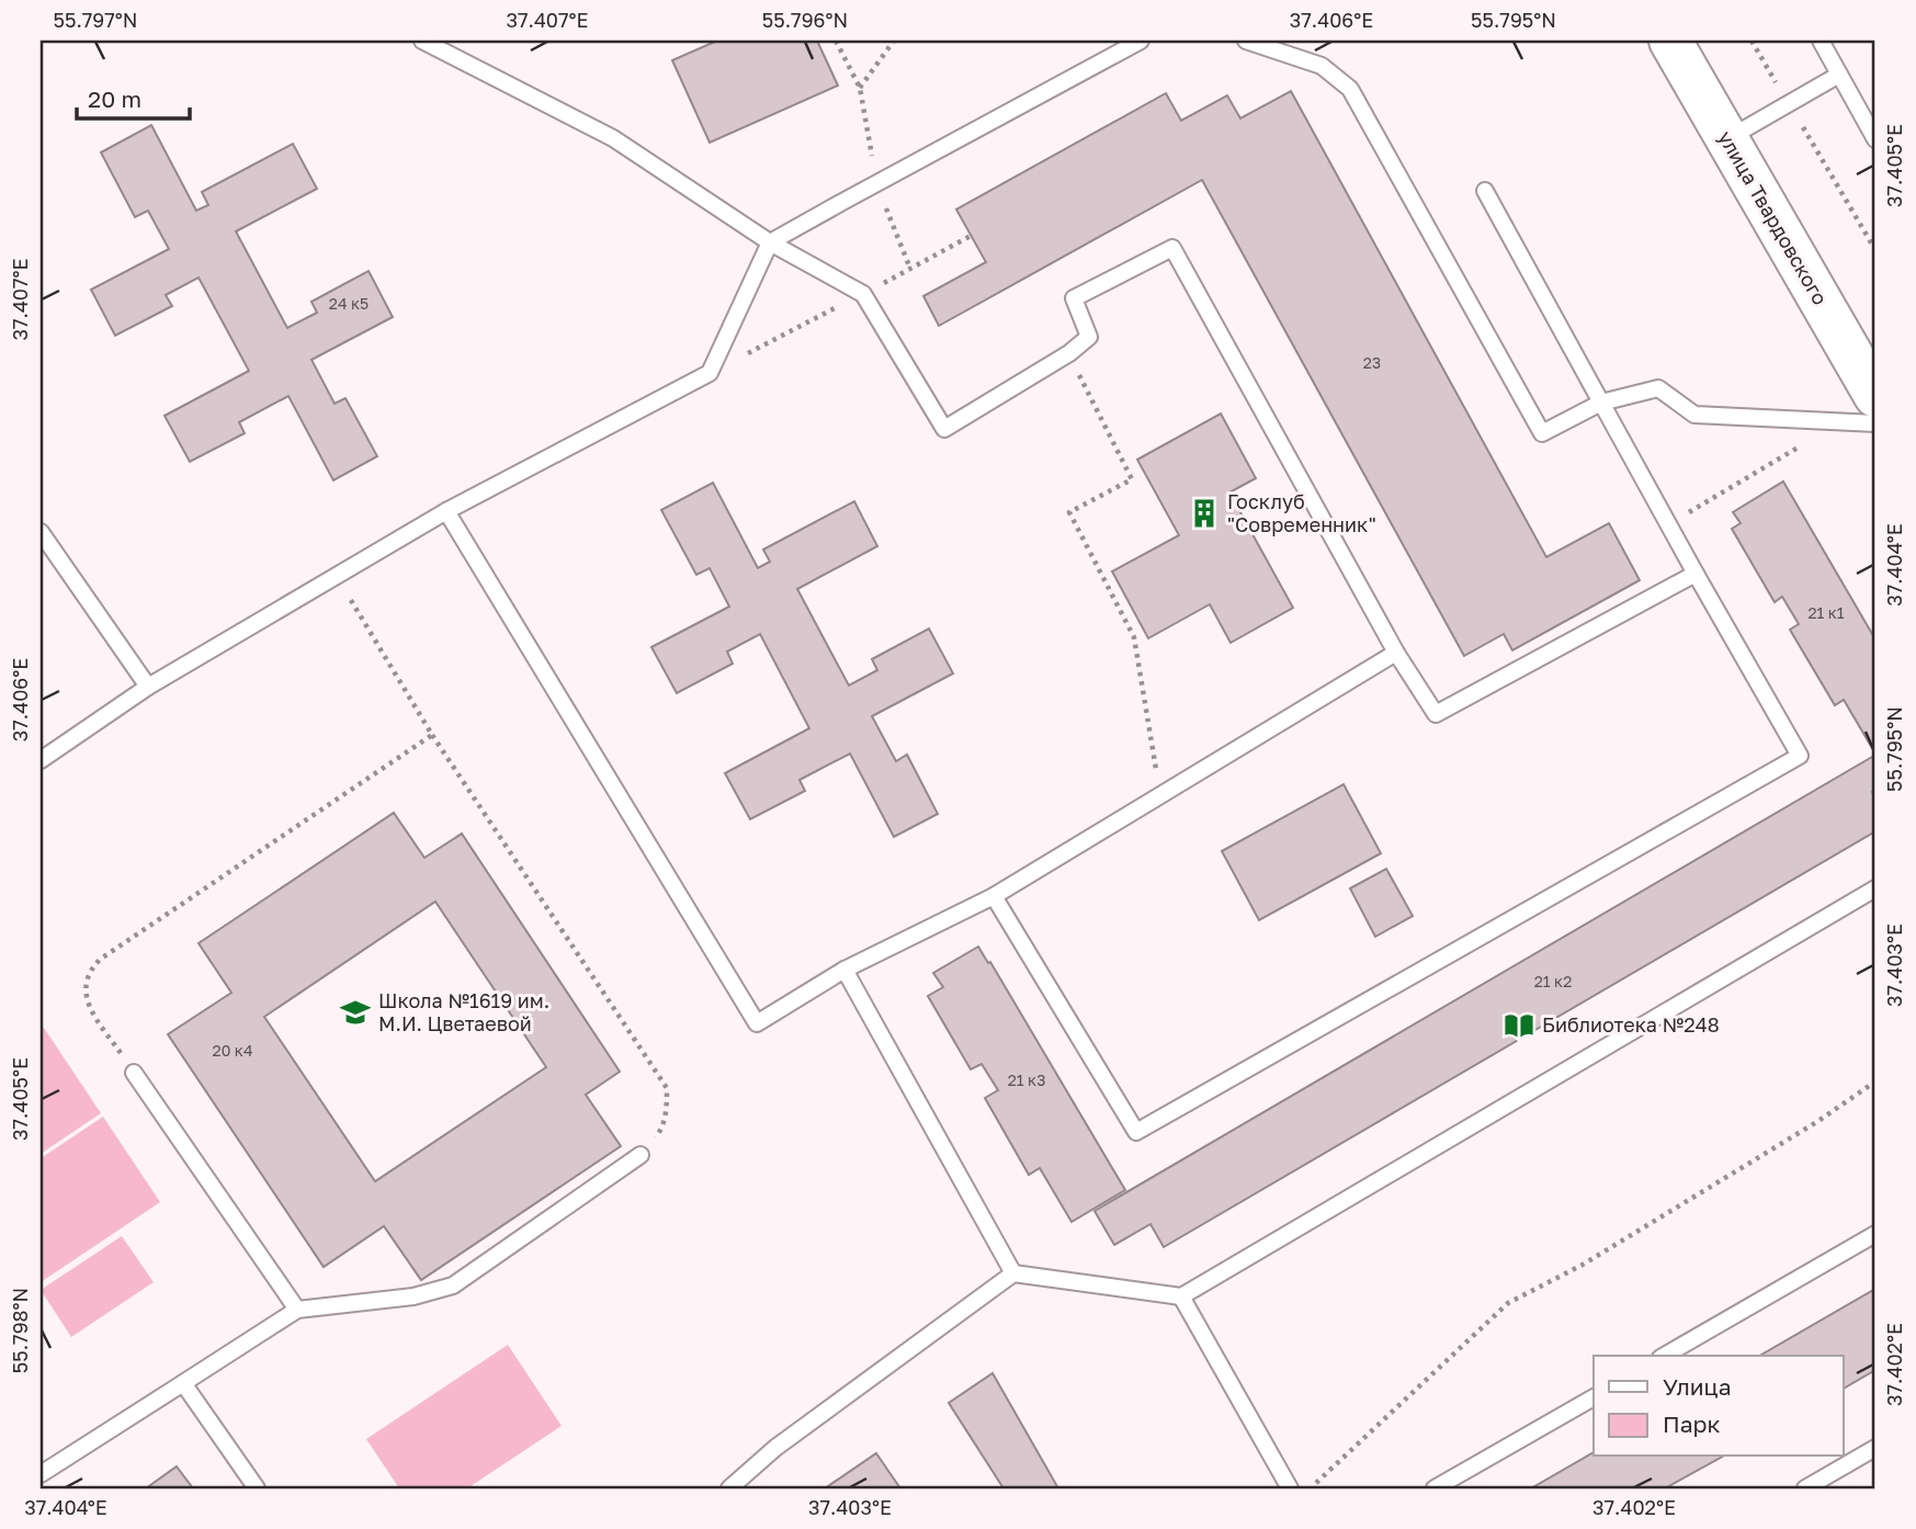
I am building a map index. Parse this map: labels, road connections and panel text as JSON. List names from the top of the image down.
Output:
{
  "streets": {
    "main road": ["улица Твардовского"]
  },
  "places": {
    "building": ["Госклуб \"Современник\""],
    "school or university": ["Школа №1619 им. М.И. Цветаевой"],
    "library": ["Библиотека №248"]
  },
  "house_numbers": [
    "24 к5",
    "23",
    "21 к1",
    "21 к2",
    "20 к4",
    "21 к3"
  ],
  "legend": ["Улица", "Парк"],
  "scale_bar": "20 m",
  "coordinates": [
    "55.797°N",
    "37.407°E",
    "55.796°N",
    "37.406°E",
    "55.795°N",
    "37.405°E",
    "37.404°E",
    "37.403°E",
    "55.798°N",
    "37.402°E"
  ]
}
